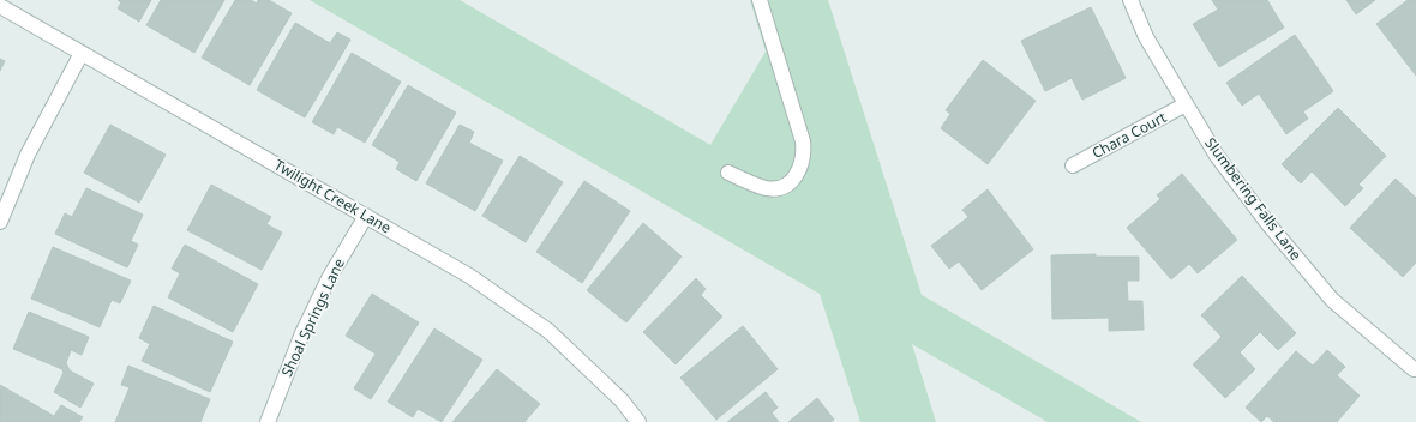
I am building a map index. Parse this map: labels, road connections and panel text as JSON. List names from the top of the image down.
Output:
{
  "streets": {
    "street": [
      "Chara Court",
      "Twilight Creek Lane",
      "Slumbering Falls Lane",
      "Shoal Springs Lane"
    ]
  },
  "crossings": [
    ["Chara Court", "Slumbering Falls Lane"],
    ["Twilight Creek Lane", "Shoal Springs Lane"]
  ]
}
